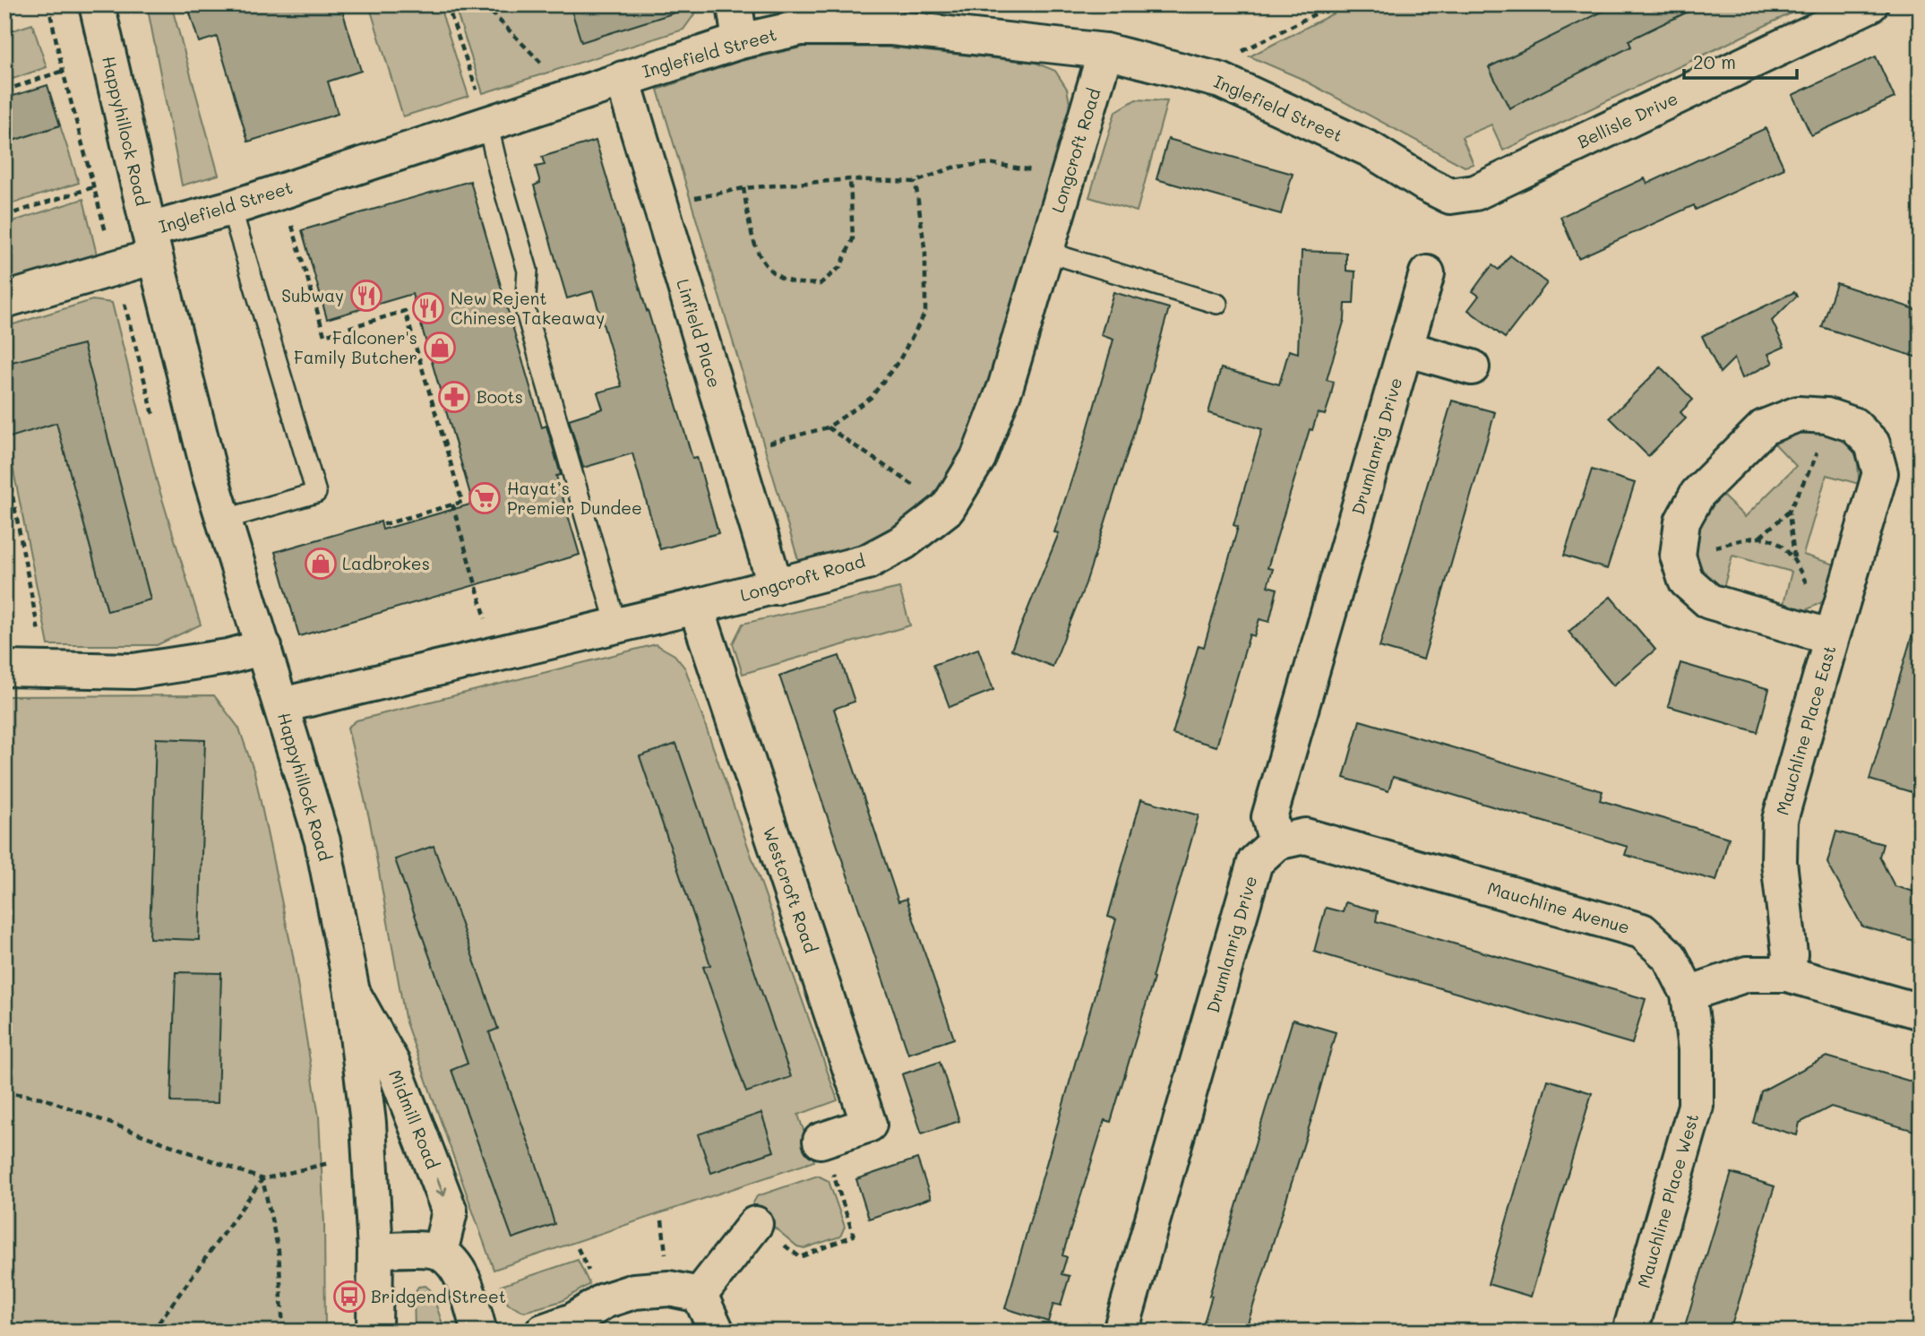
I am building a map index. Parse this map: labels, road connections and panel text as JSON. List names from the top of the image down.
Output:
{
  "streets": {
    "street": [
      "Inglefield Street",
      "Bellisle Drive",
      "Happyhillock Road",
      "Longcroft Road",
      "Linfield Place",
      "Drumlanrig Drive",
      "Mauchline Place East",
      "Westcroft Road",
      "Mauchline Avenue",
      "Midmill Road",
      "Mauchline Place West"
    ]
  },
  "crossings": [
    ["Inglefield Street", "Bellisle Drive"],
    ["Inglefield Street", "Happyhillock Road"],
    ["Inglefield Street", "Longcroft Road"],
    ["Inglefield Street", "Linfield Place"],
    ["Happyhillock Road", "Longcroft Road"],
    ["Happyhillock Road", "Midmill Road"],
    ["Longcroft Road", "Linfield Place"],
    ["Longcroft Road", "Westcroft Road"],
    ["Drumlanrig Drive", "Mauchline Avenue"],
    ["Mauchline Avenue", "Mauchline Place West"]
  ],
  "one_way": ["Midmill Road"],
  "places": {
    "restaurant": ["Subway", "New Rejent Chinese Takeaway"],
    "shop": ["Falconer's Family Butcher", "Ladbrokes"],
    "pharmacy": ["Boots"],
    "supermarket": ["Hayat’s Premier Dundee"],
    "bus stop": ["Bridgend Street"]
  },
  "scale_bar": "20 m"
}
